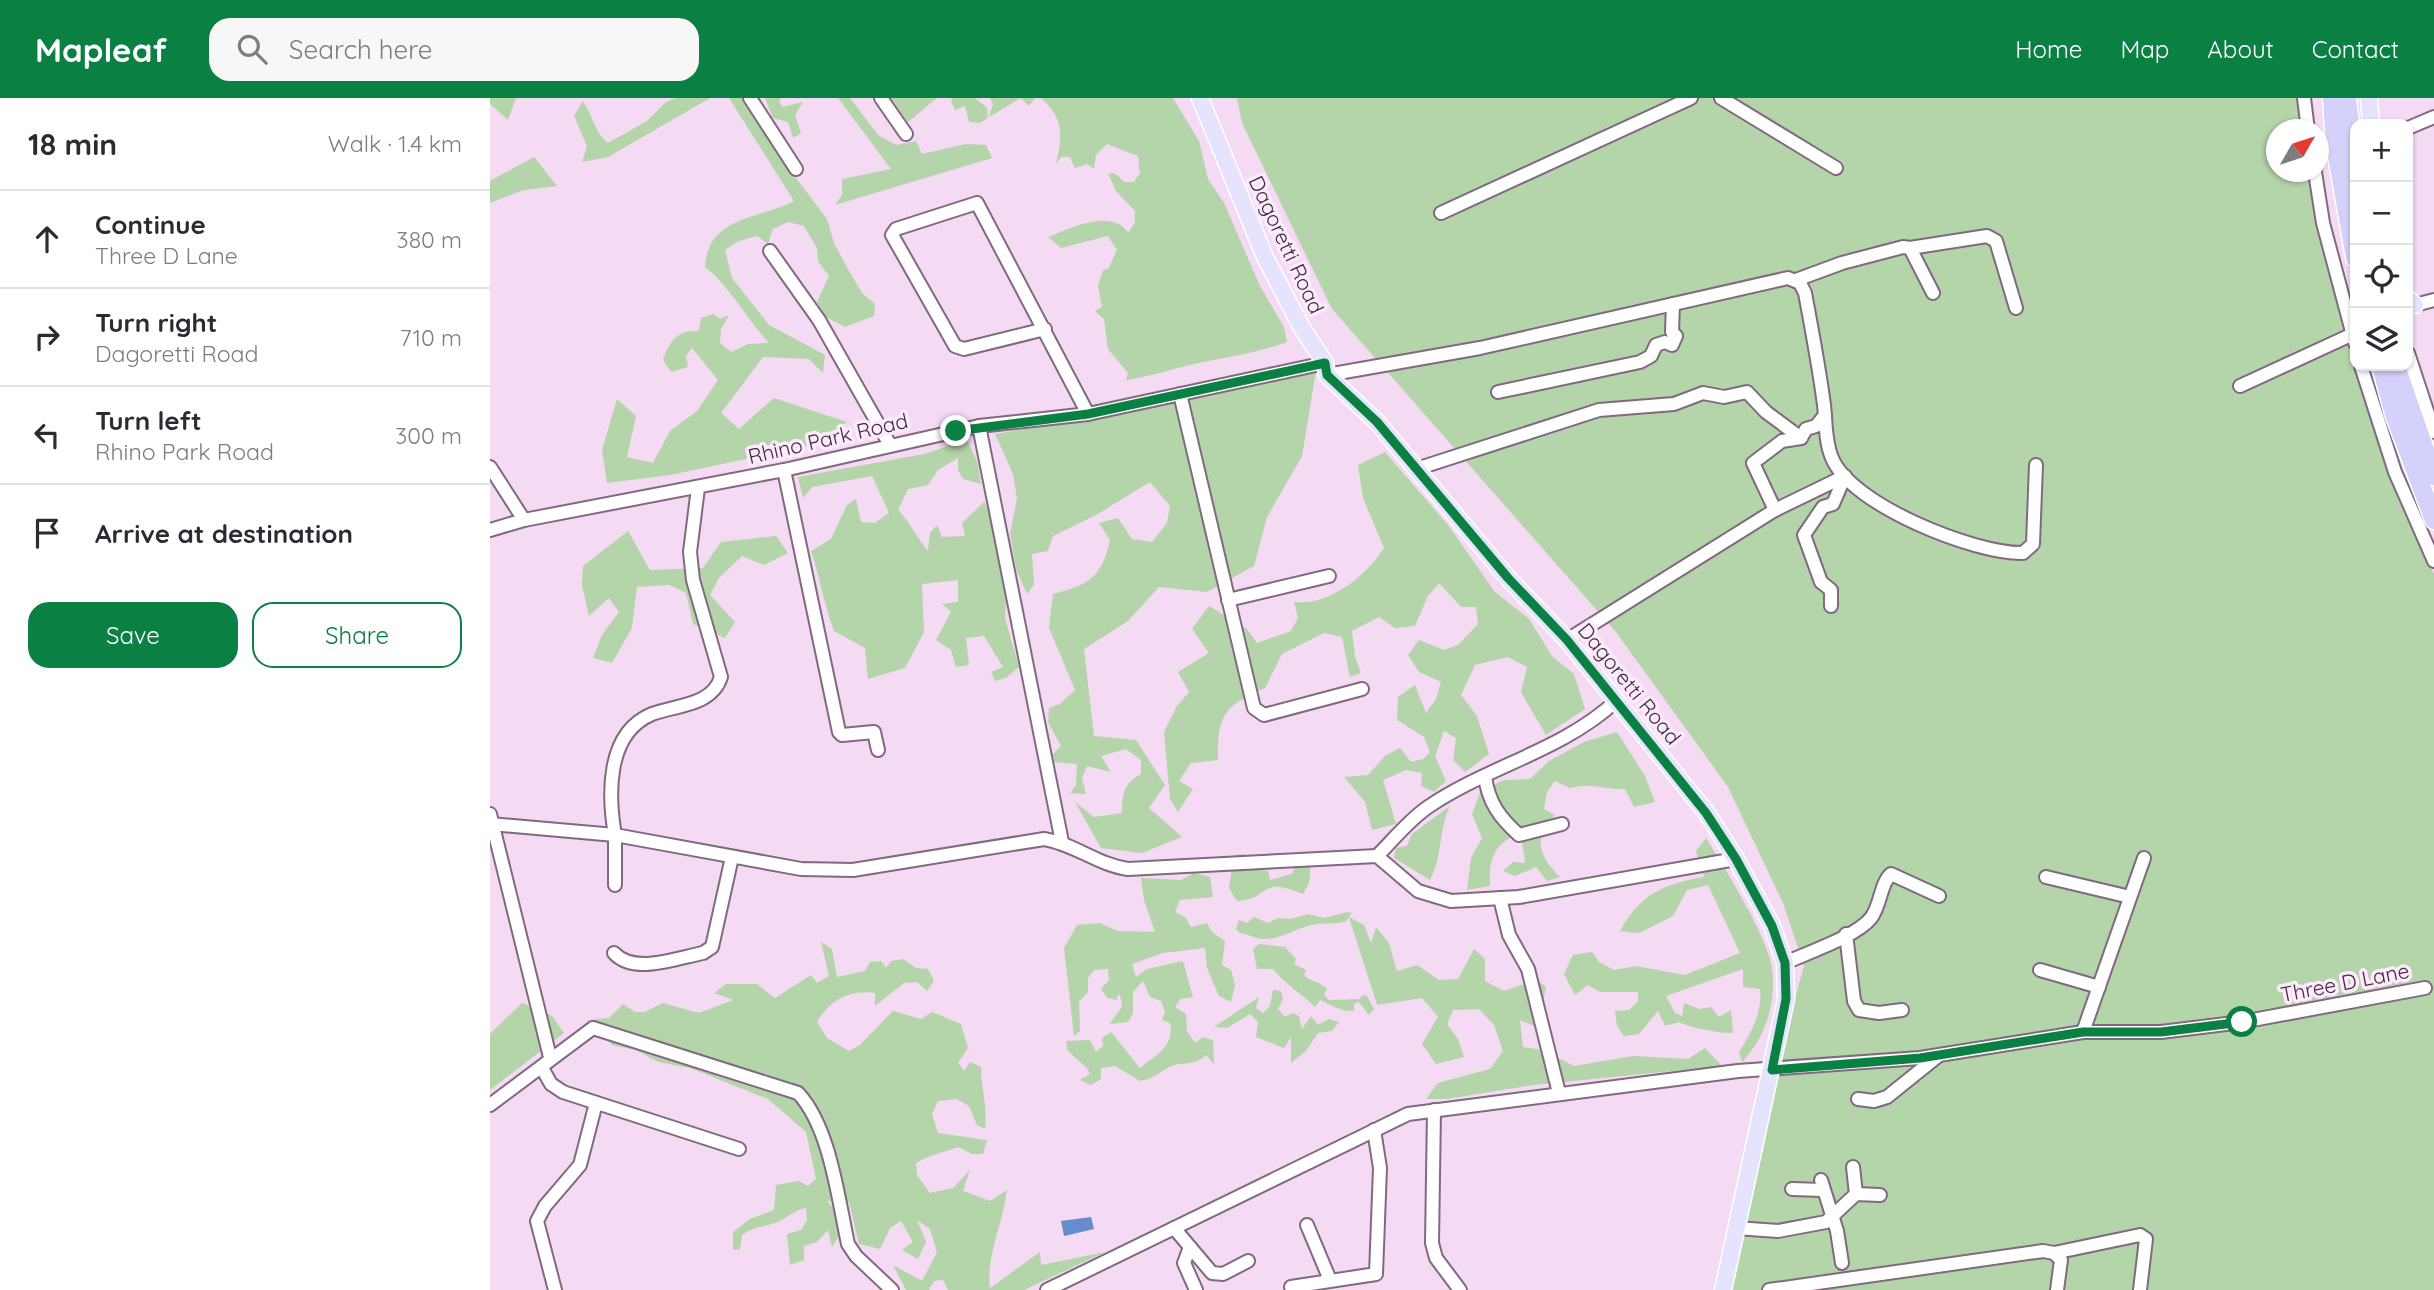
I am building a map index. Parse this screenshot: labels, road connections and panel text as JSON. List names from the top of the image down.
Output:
{
  "streets": {
    "main road": ["Dagoretti Road"],
    "street": ["Rhino Park Road", "Three D Lane"]
  },
  "crossings": [
    ["Dagoretti Road", "Rhino Park Road"],
    ["Dagoretti Road", "Three D Lane"]
  ],
  "north": "top right",
  "page": {
    "header": "Mapleaf",
    "search": "Search here",
    "nav": [
      "Home",
      "Map",
      "About",
      "Contact"
    ],
    "heading": ["18 min", "Walk · 1.4 km"],
    "map_buttons": ["+", "−"],
    "list": [
      ["Continue", "Three D Lane", "380 m"],
      ["Turn right", "Dagoretti Road", "710 m"],
      ["Turn left", "Rhino Park Road", "300 m"],
      "Arrive at destination"
    ],
    "buttons": ["Save", "Share"]
  }
}
